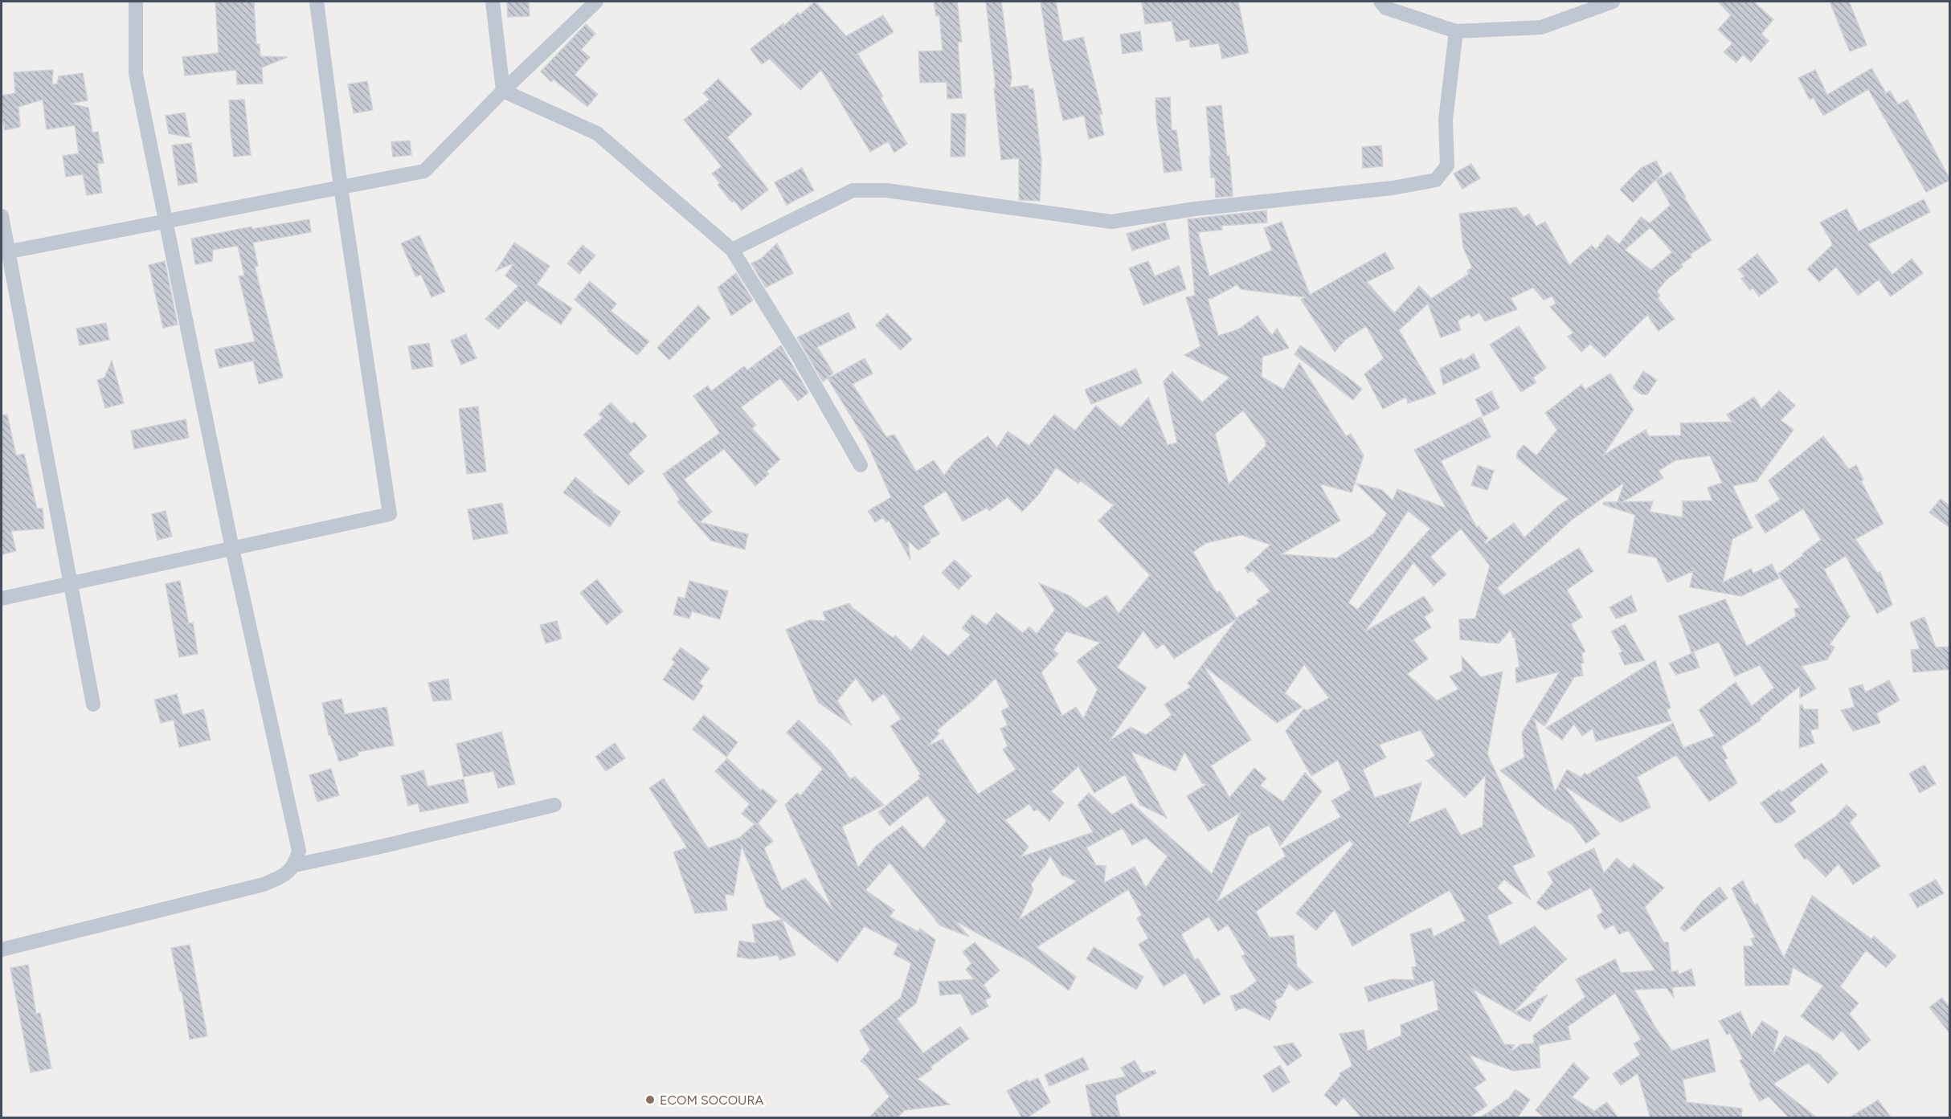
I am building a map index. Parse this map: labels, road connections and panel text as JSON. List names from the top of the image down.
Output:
{
  "places": ["ECOM SOCOURA"]
}
